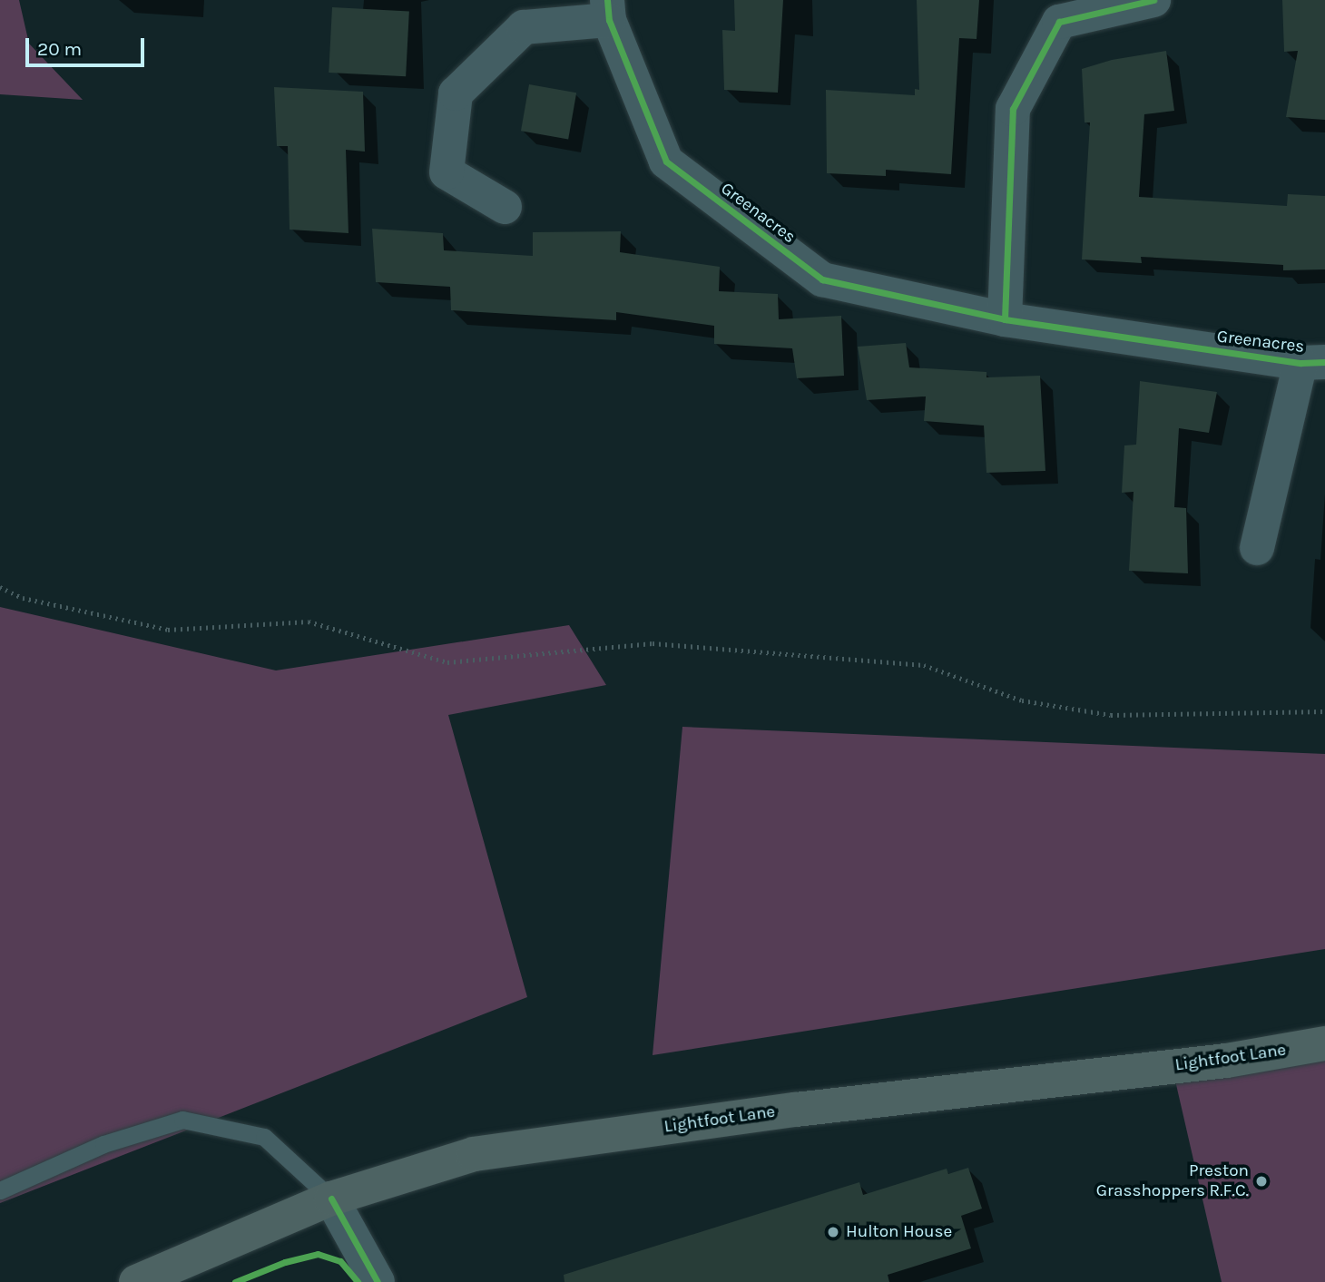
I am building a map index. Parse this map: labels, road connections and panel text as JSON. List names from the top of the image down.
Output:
{
  "streets": {
    "main road": ["Lightfoot Lane"],
    "street": ["Greenacres"]
  },
  "places": ["Preston Grasshoppers R.F.C.", "Hulton House"],
  "scale_bar": "20 m"
}
